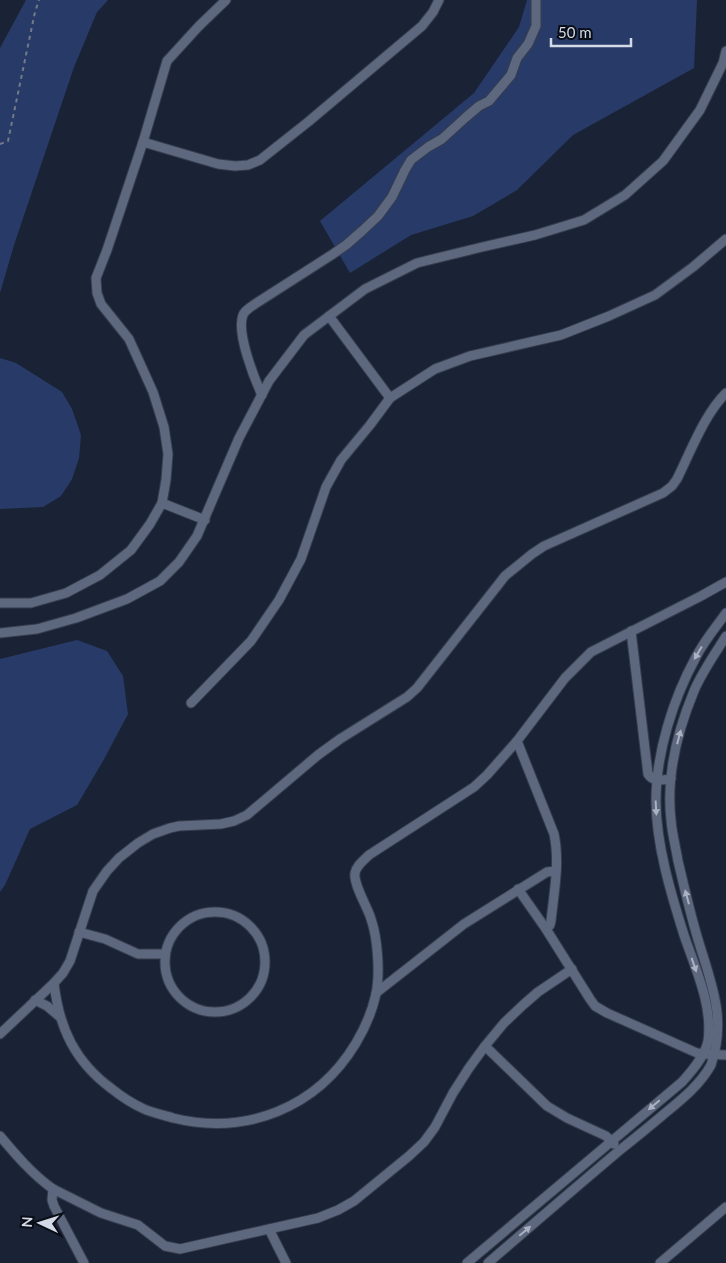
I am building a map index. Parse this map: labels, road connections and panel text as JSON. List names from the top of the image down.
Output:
{
  "scale_bar": "50 m",
  "north": "left"
}
